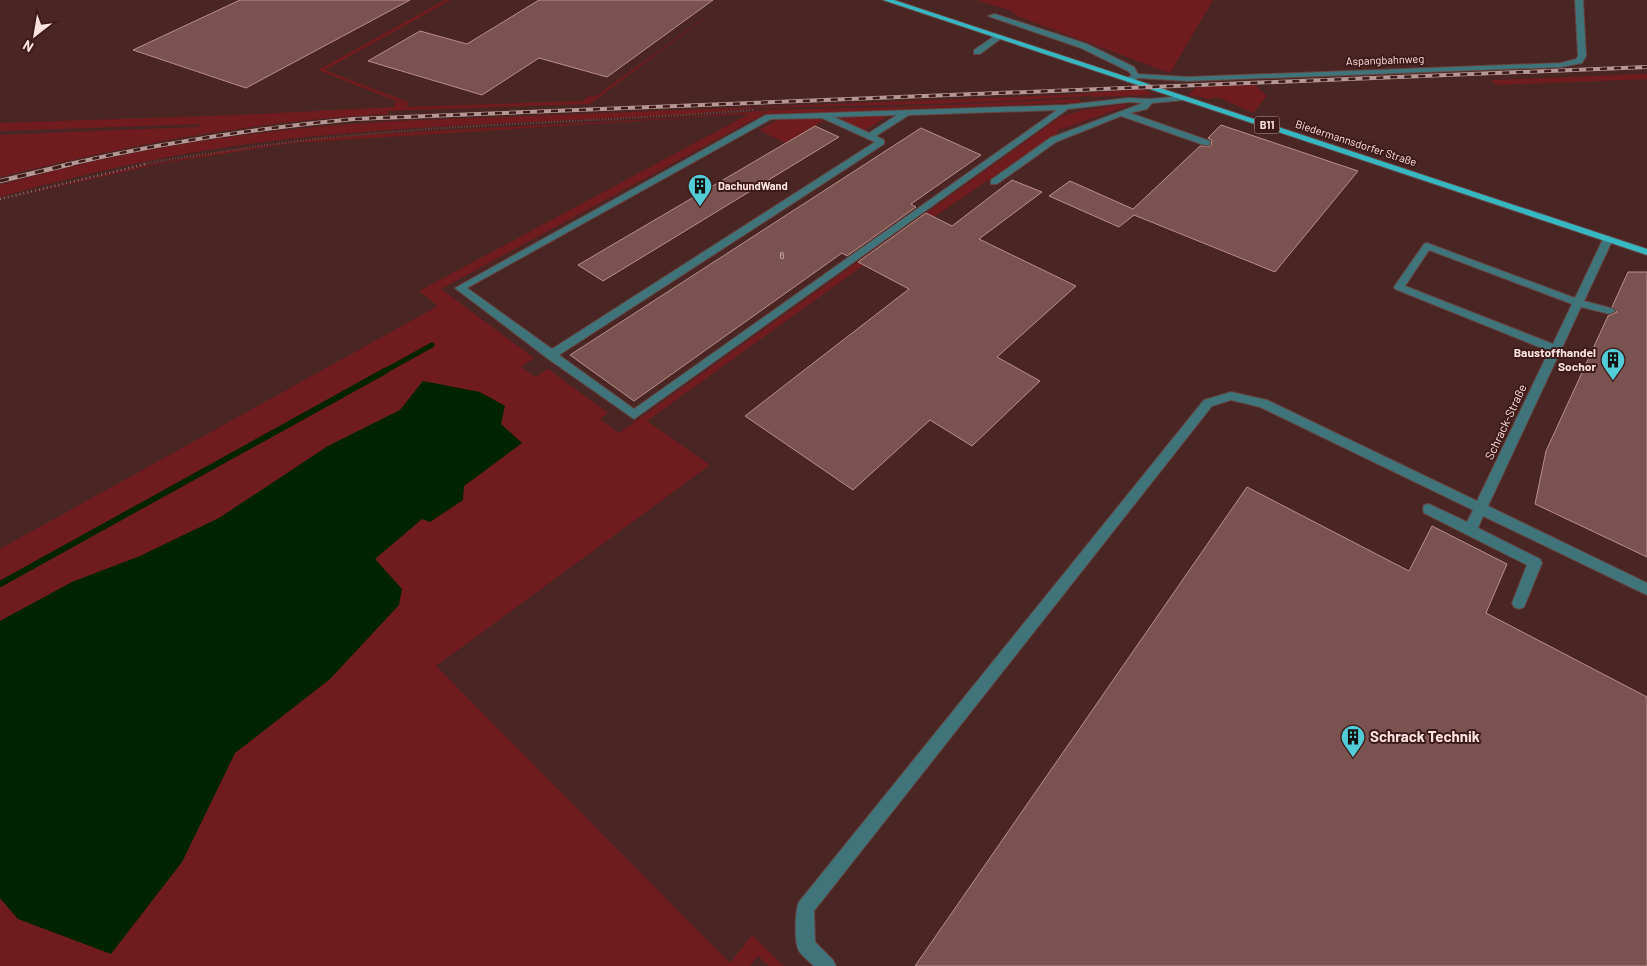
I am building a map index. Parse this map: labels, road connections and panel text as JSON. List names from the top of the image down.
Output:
{
  "streets": {
    "main road": ["B11", "Biedermannsdorfer Straße"],
    "street": ["Aspangbahnweg", "Schrack-Straße"]
  },
  "crossings": [
    ["Aspangbahnweg", "Biedermannsdorfer Straße"],
    ["Biedermannsdorfer Straße", "Schrack-Straße"]
  ],
  "places": {
    "building": ["DachundWand", "Baustoffhandel Sochor", "Schrack Technik"]
  },
  "house_numbers": ["6"],
  "north": "bottom left"
}
